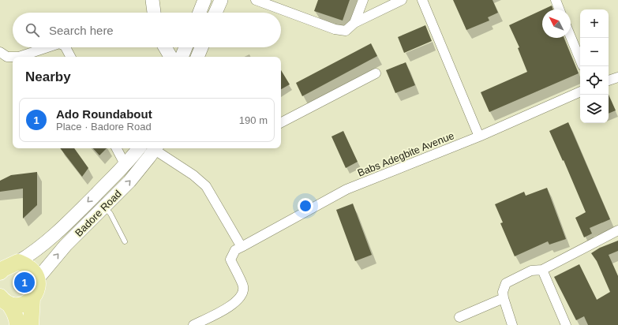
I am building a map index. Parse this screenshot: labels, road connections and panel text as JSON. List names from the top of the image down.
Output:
{
  "streets": {
    "main road": ["Badore Road"],
    "street": ["Babs Adegbite Avenue"]
  },
  "north": "top left",
  "page": {
    "map_buttons": ["+", "−"],
    "search": "Search here",
    "heading": "Nearby",
    "list": [
      {
        "mark": "1",
        "name": "Ado Roundabout",
        "note": "Place · Badore Road",
        "value": "190 m"
      }
    ],
    "pins": "1"
  }
}
